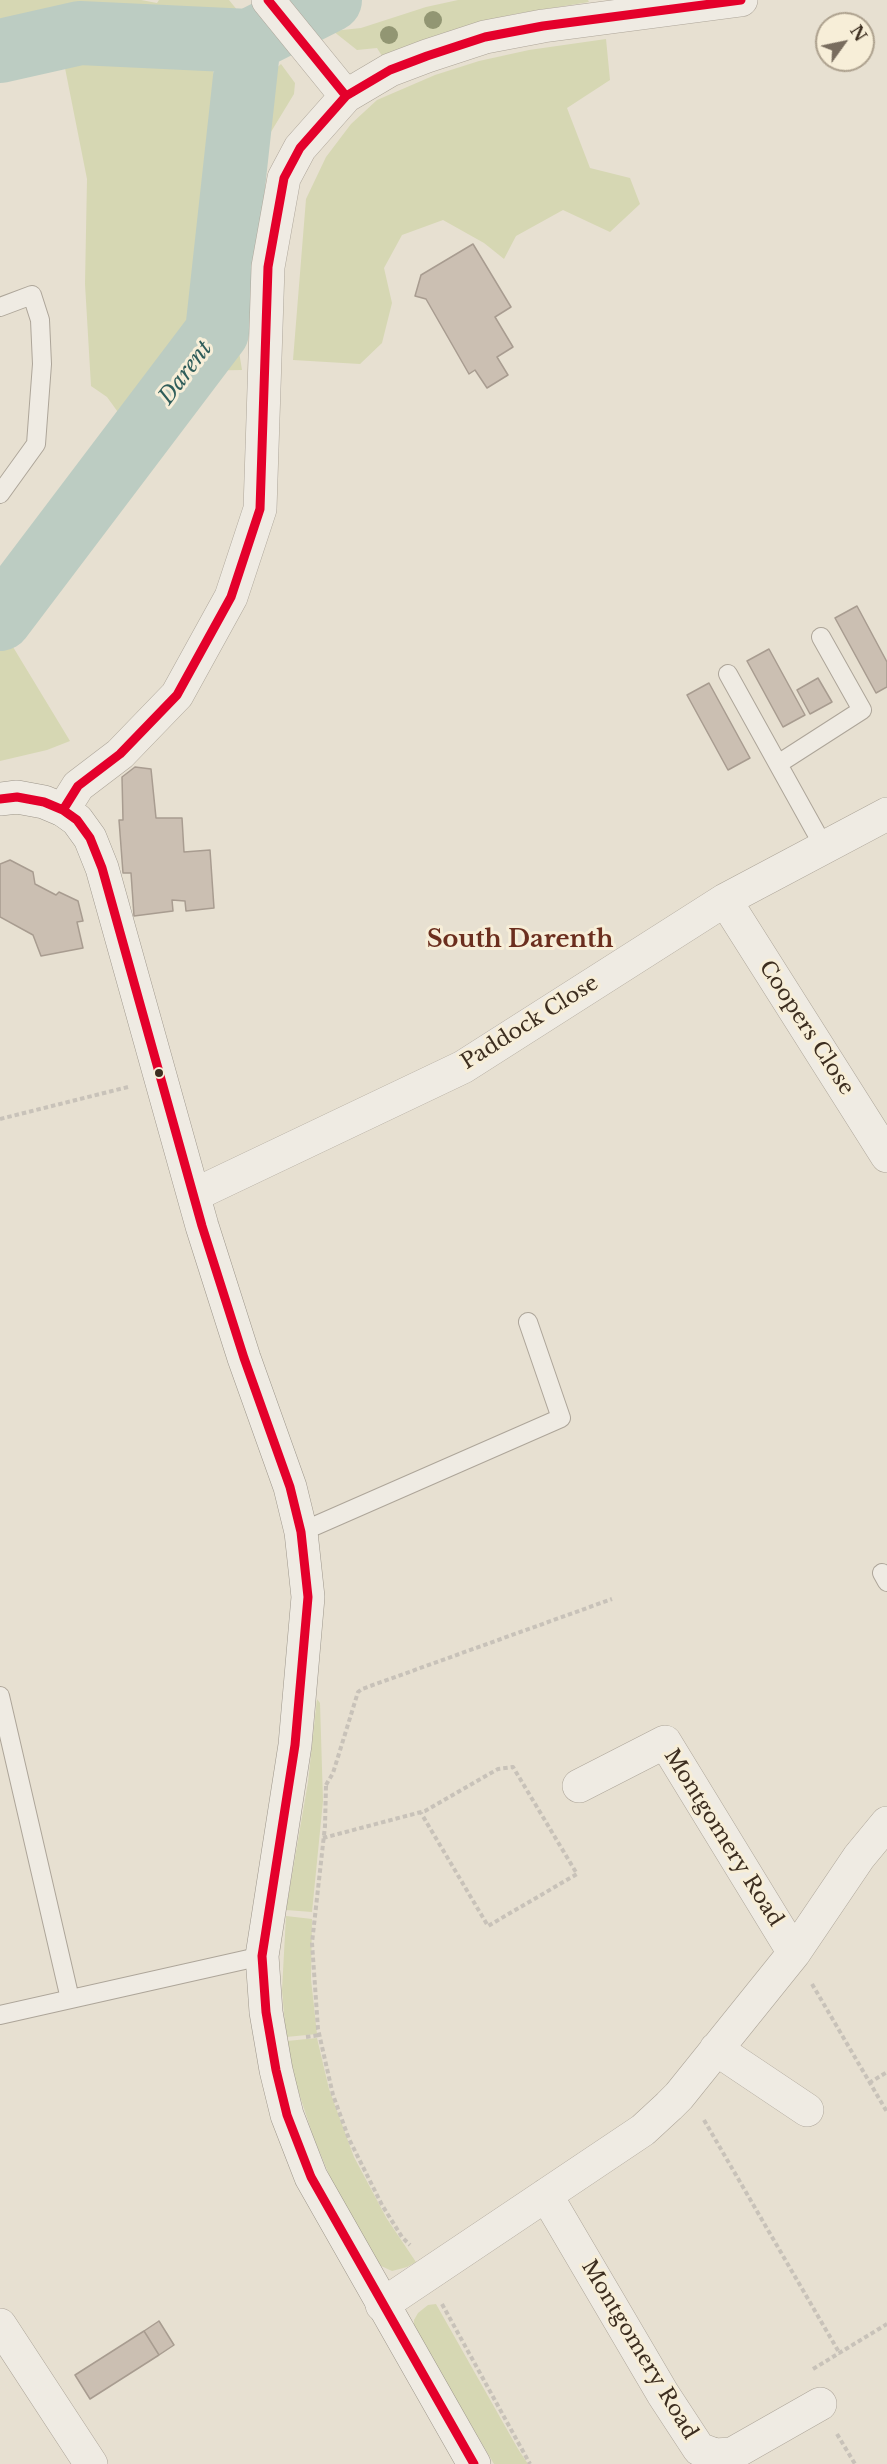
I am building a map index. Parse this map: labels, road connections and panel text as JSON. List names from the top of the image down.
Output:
{
  "streets": {
    "street": ["Paddock Close", "Coopers Close", "Montgomery Road"]
  },
  "crossings": [
    ["Paddock Close", "Coopers Close"]
  ],
  "districts": ["South Darenth"],
  "water": ["Darent"],
  "north": "top right"
}
